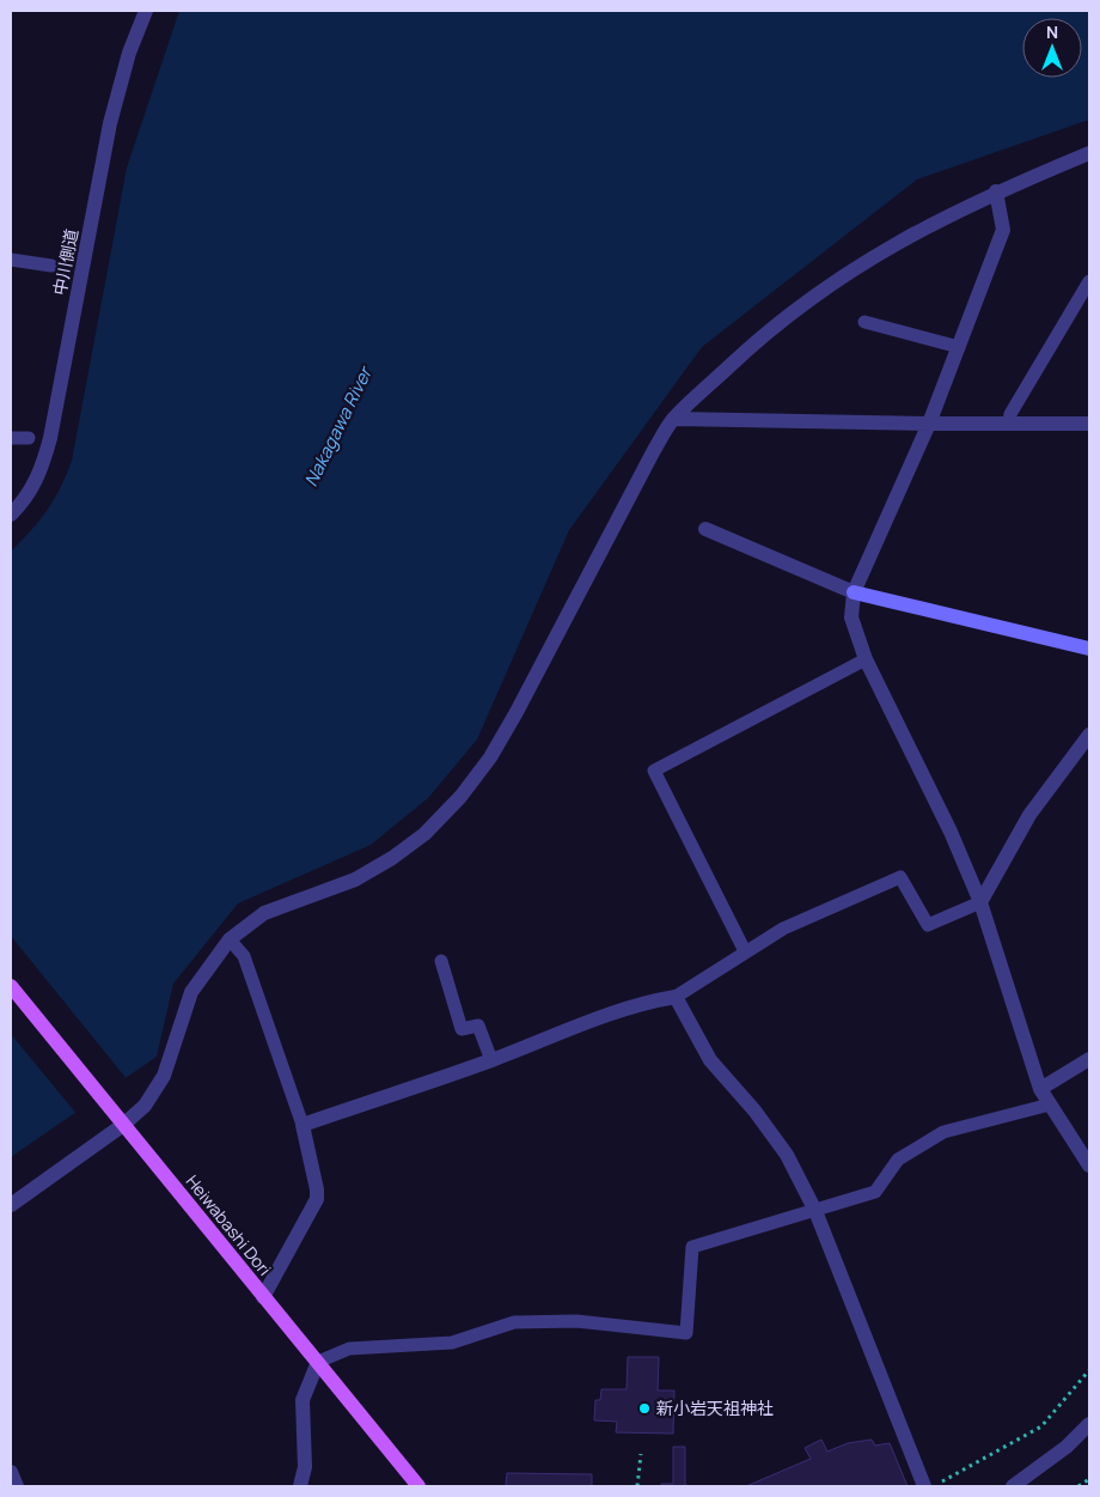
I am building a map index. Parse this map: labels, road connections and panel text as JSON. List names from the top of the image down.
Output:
{
  "streets": {
    "main road": ["Heiwabashi Dori"],
    "street": ["中川側道"]
  },
  "water": ["Nakagawa River"],
  "places": ["新小岩天祖神社"],
  "north": "top"
}
